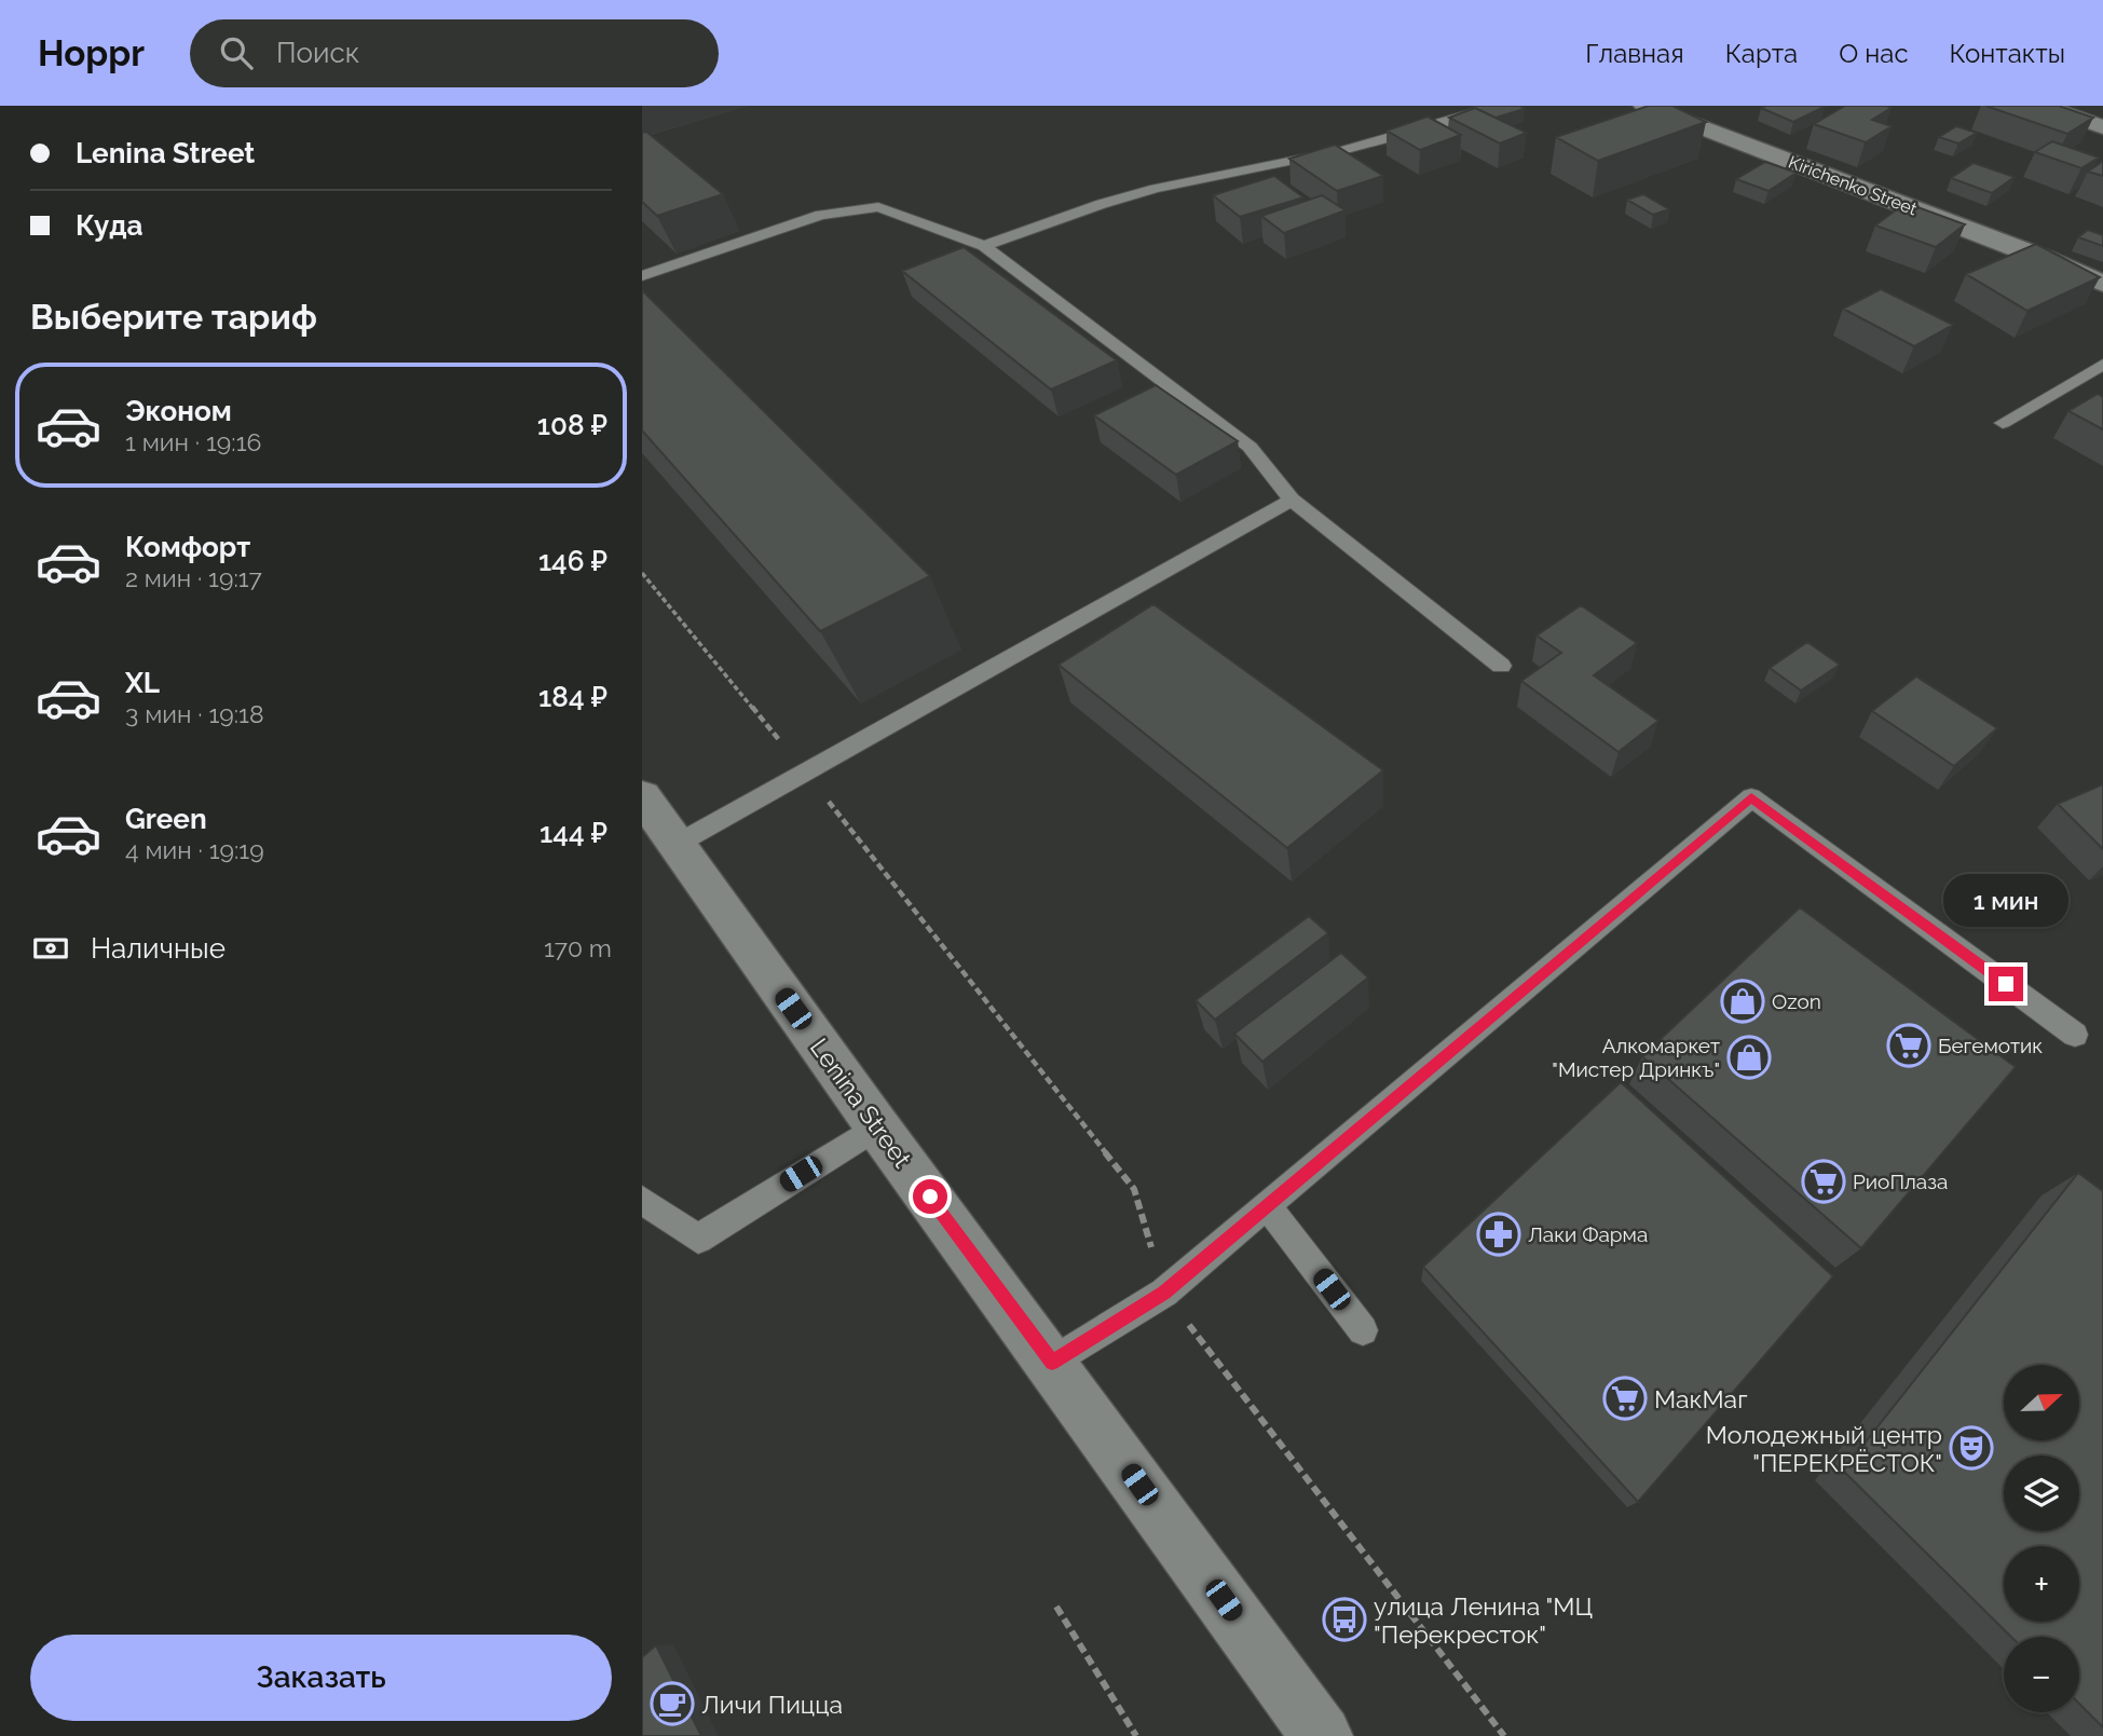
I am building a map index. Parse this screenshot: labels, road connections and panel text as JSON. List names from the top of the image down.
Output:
{
  "streets": {
    "street": ["Kirichenko Street", "Lenina Street"]
  },
  "places": {
    "shop": ["Ozon", "Алкомаркет \"Мистер Дринкъ\""],
    "supermarket": ["Бегемотик", "РиоПлаза", "МакМаг"],
    "pharmacy": ["Лаки Фарма"],
    "theatre": ["Молодежный центр \"ПЕРЕКРЁСТОК\""],
    "bus stop": ["улица Ленина \"МЦ \"Перекресток\""],
    "cafe": ["Личи Пицца"]
  },
  "north": "right",
  "page": {
    "header": "Hoppr",
    "search": "Поиск",
    "nav": [
      "Главная",
      "Карта",
      "О нас",
      "Контакты"
    ],
    "banner": ["Lenina Street", "Куда"],
    "heading": "Выберите тариф",
    "list": [
      {
        "name": "Эконом",
        "note": "1 мин · 19:16",
        "value": "108 ₽"
      },
      {
        "name": "Комфорт",
        "note": "2 мин · 19:17",
        "value": "146 ₽"
      },
      {
        "name": "XL",
        "note": "3 мин · 19:18",
        "value": "184 ₽"
      },
      {
        "name": "Green",
        "note": "4 мин · 19:19",
        "value": "144 ₽"
      }
    ],
    "bubble": "1 мин",
    "pay": ["Наличные", "170 m"],
    "map_buttons": ["+", "−"],
    "buttons": "Заказать"
  }
}
